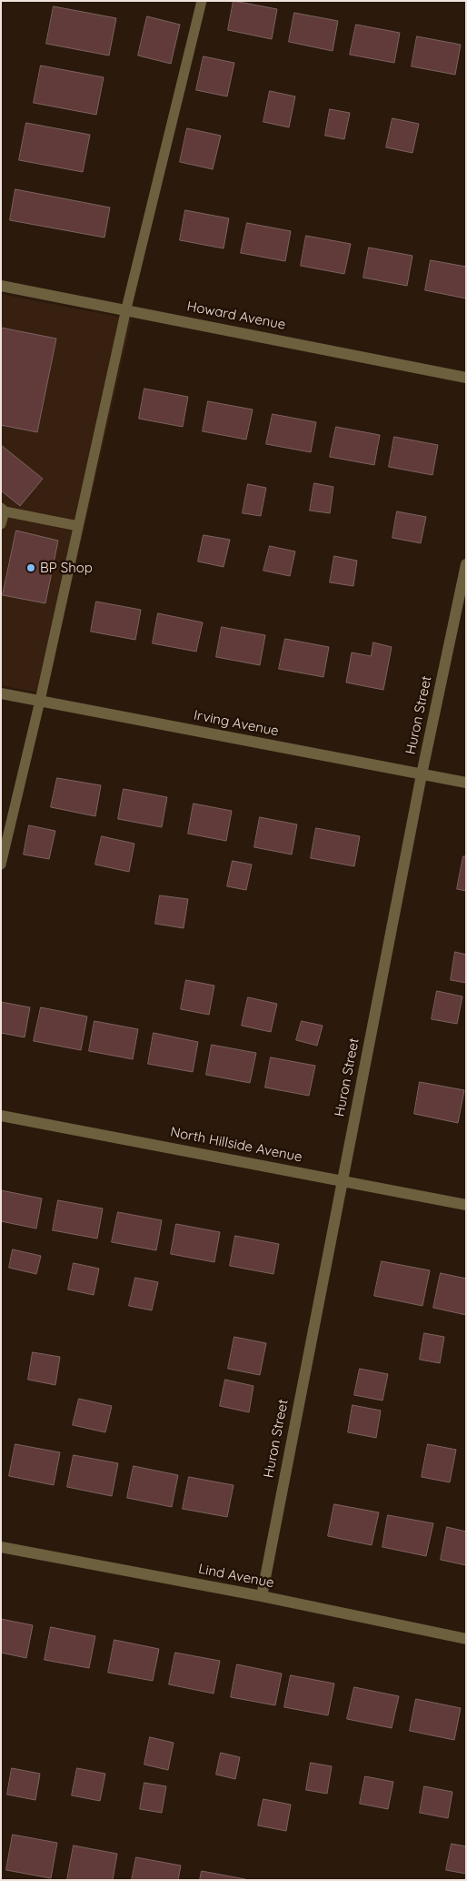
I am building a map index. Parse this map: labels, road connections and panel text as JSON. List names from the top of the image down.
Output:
{
  "streets": {
    "street": [
      "Howard Avenue",
      "Huron Street",
      "Irving Avenue",
      "North Hillside Avenue",
      "Lind Avenue"
    ]
  },
  "crossings": [
    ["Huron Street", "Irving Avenue"],
    ["Huron Street", "North Hillside Avenue"],
    ["Huron Street", "Lind Avenue"]
  ],
  "places": ["BP Shop"]
}
